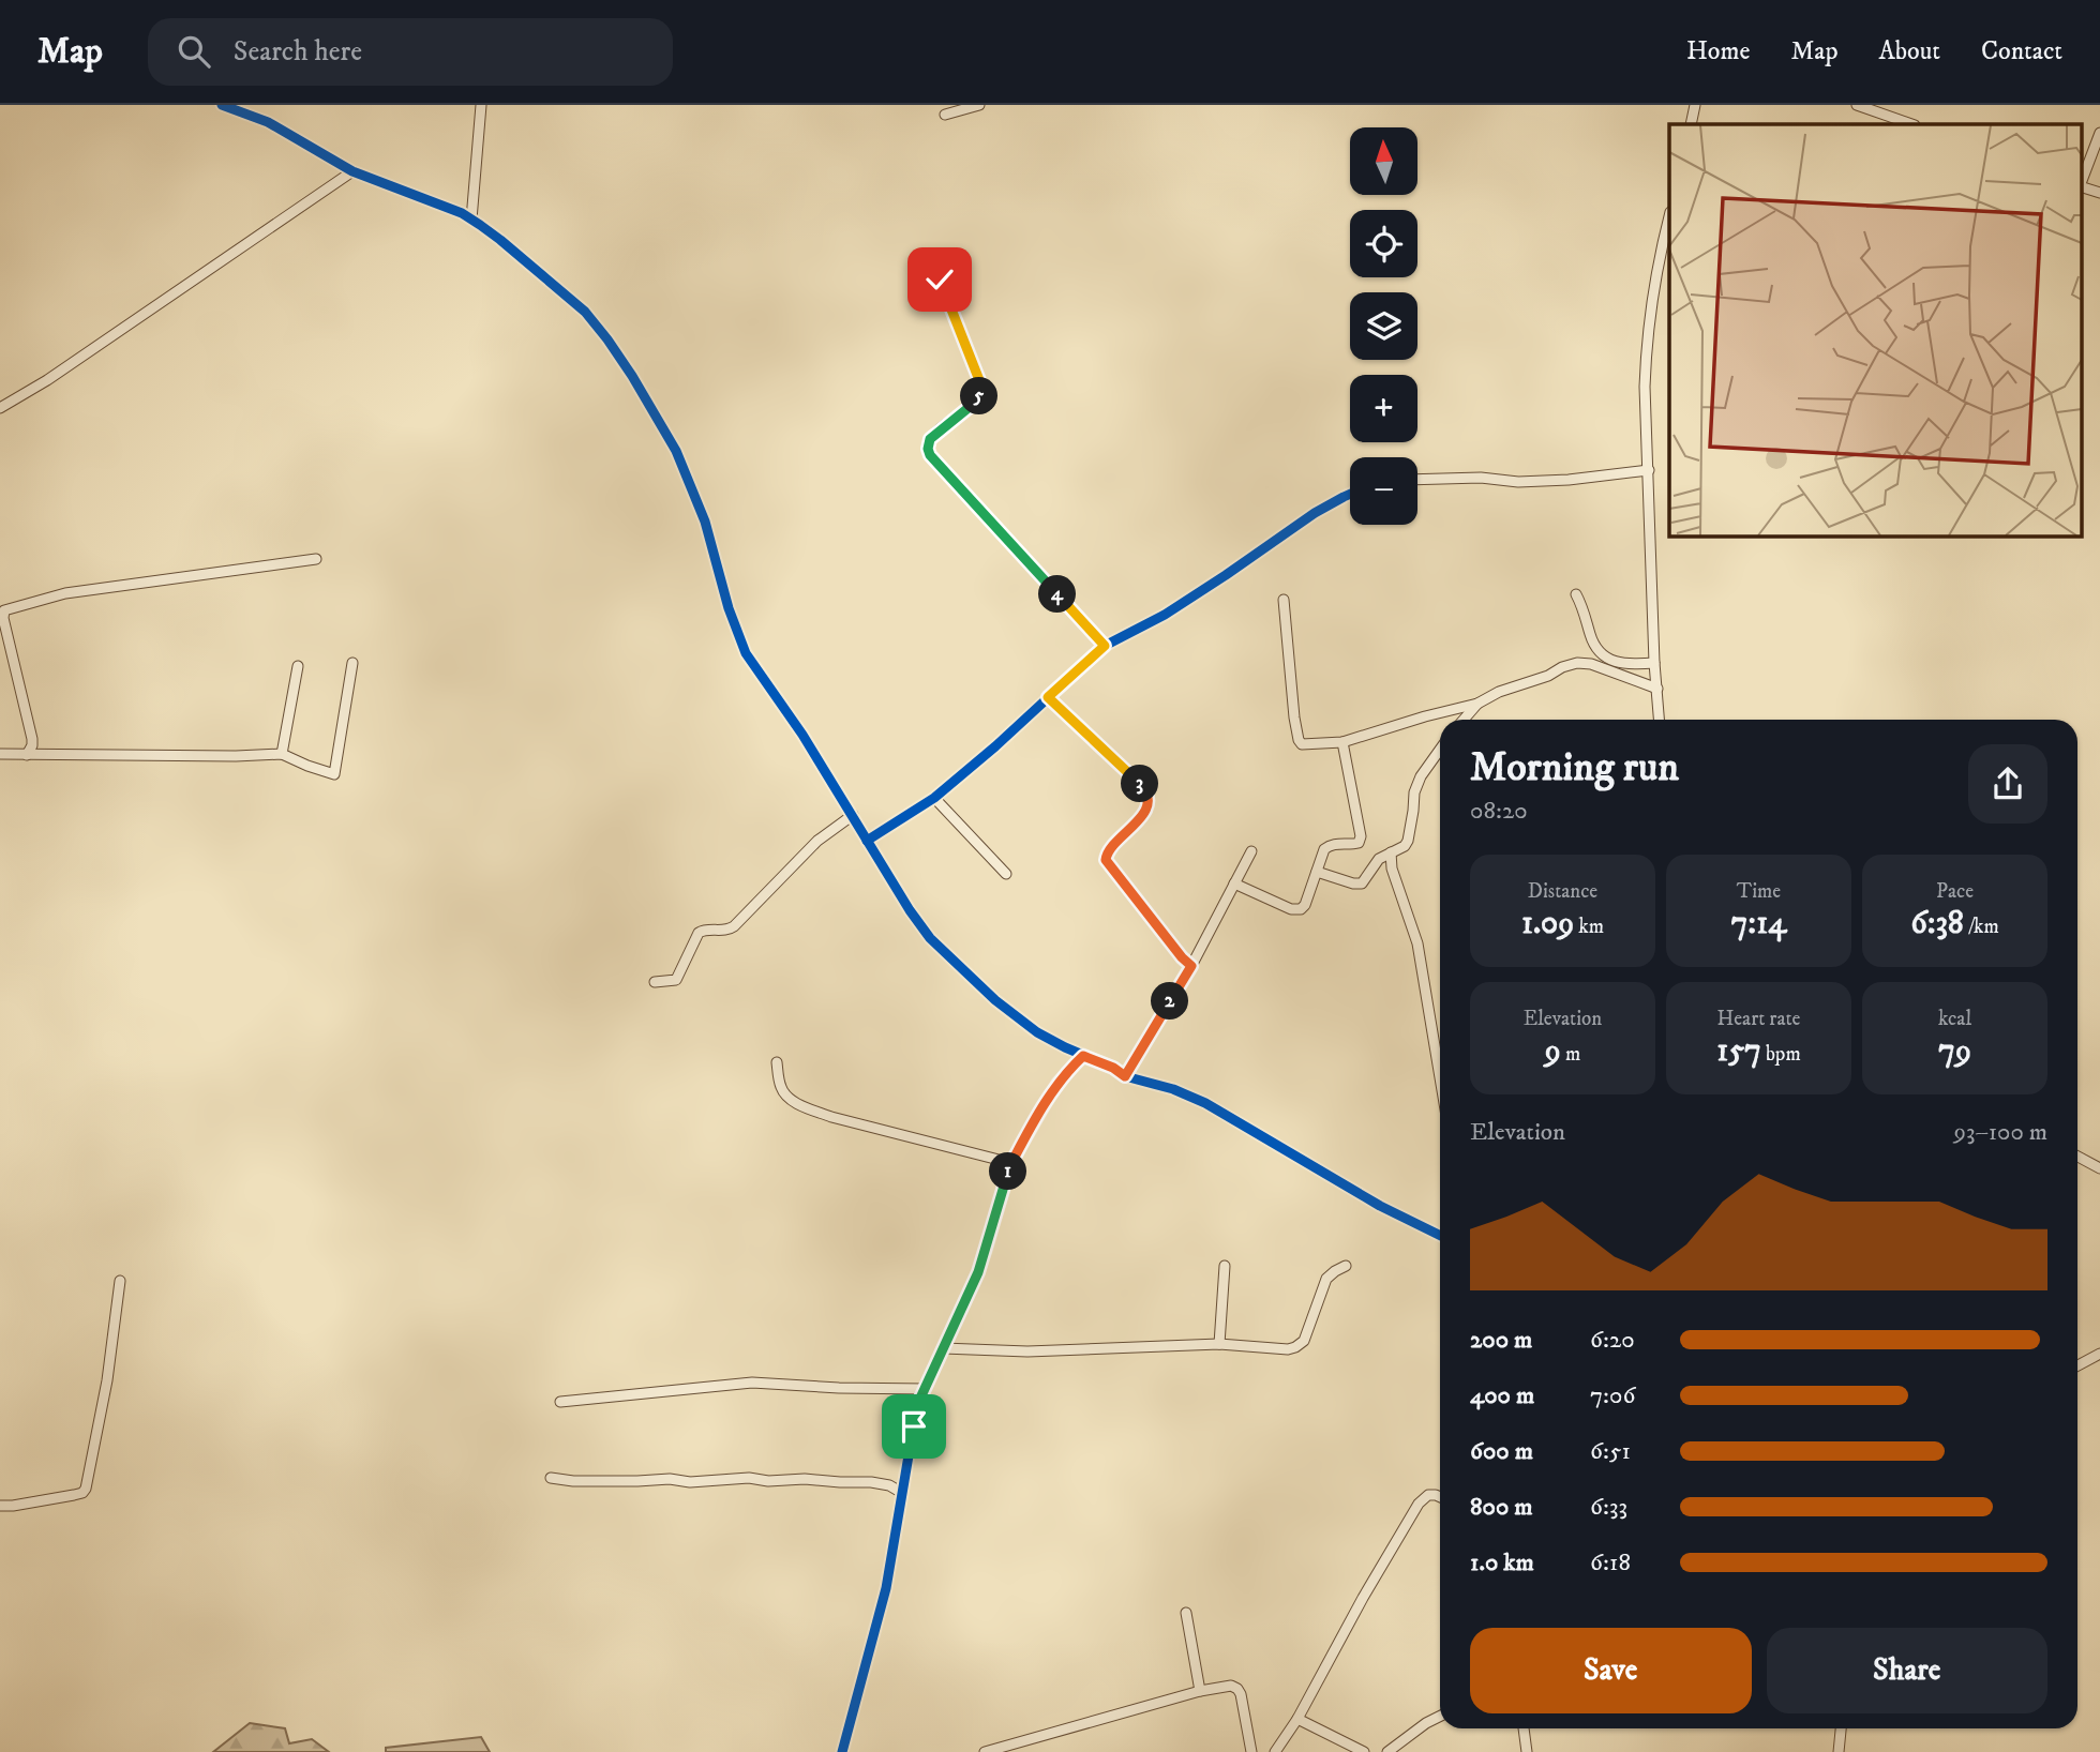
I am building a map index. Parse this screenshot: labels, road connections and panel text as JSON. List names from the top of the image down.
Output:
{
  "north": "top",
  "page": {
    "header": "Map",
    "search": "Search here",
    "nav": [
      "Home",
      "Map",
      "About",
      "Contact"
    ],
    "map_buttons": ["+", "−"],
    "pins": [
      "5",
      "4",
      "3",
      "2",
      "1"
    ],
    "heading": ["Morning run", "08:20"],
    "stats": [
      ["Distance", "1.09 km"],
      ["Time", "7:14"],
      ["Pace", "6:38 /km"],
      ["Elevation", "9 m"],
      ["Heart rate", "157 bpm"],
      ["kcal", "79"]
    ],
    "chart": ["Elevation", "93–100 m"],
    "list": [
      {
        "name": "200 m",
        "note": "6:20"
      },
      {
        "name": "400 m",
        "note": "7:06"
      },
      {
        "name": "600 m",
        "note": "6:51"
      },
      {
        "name": "800 m",
        "note": "6:33"
      },
      {
        "name": "1.0 km",
        "note": "6:18"
      }
    ],
    "buttons": ["Save", "Share"]
  }
}
